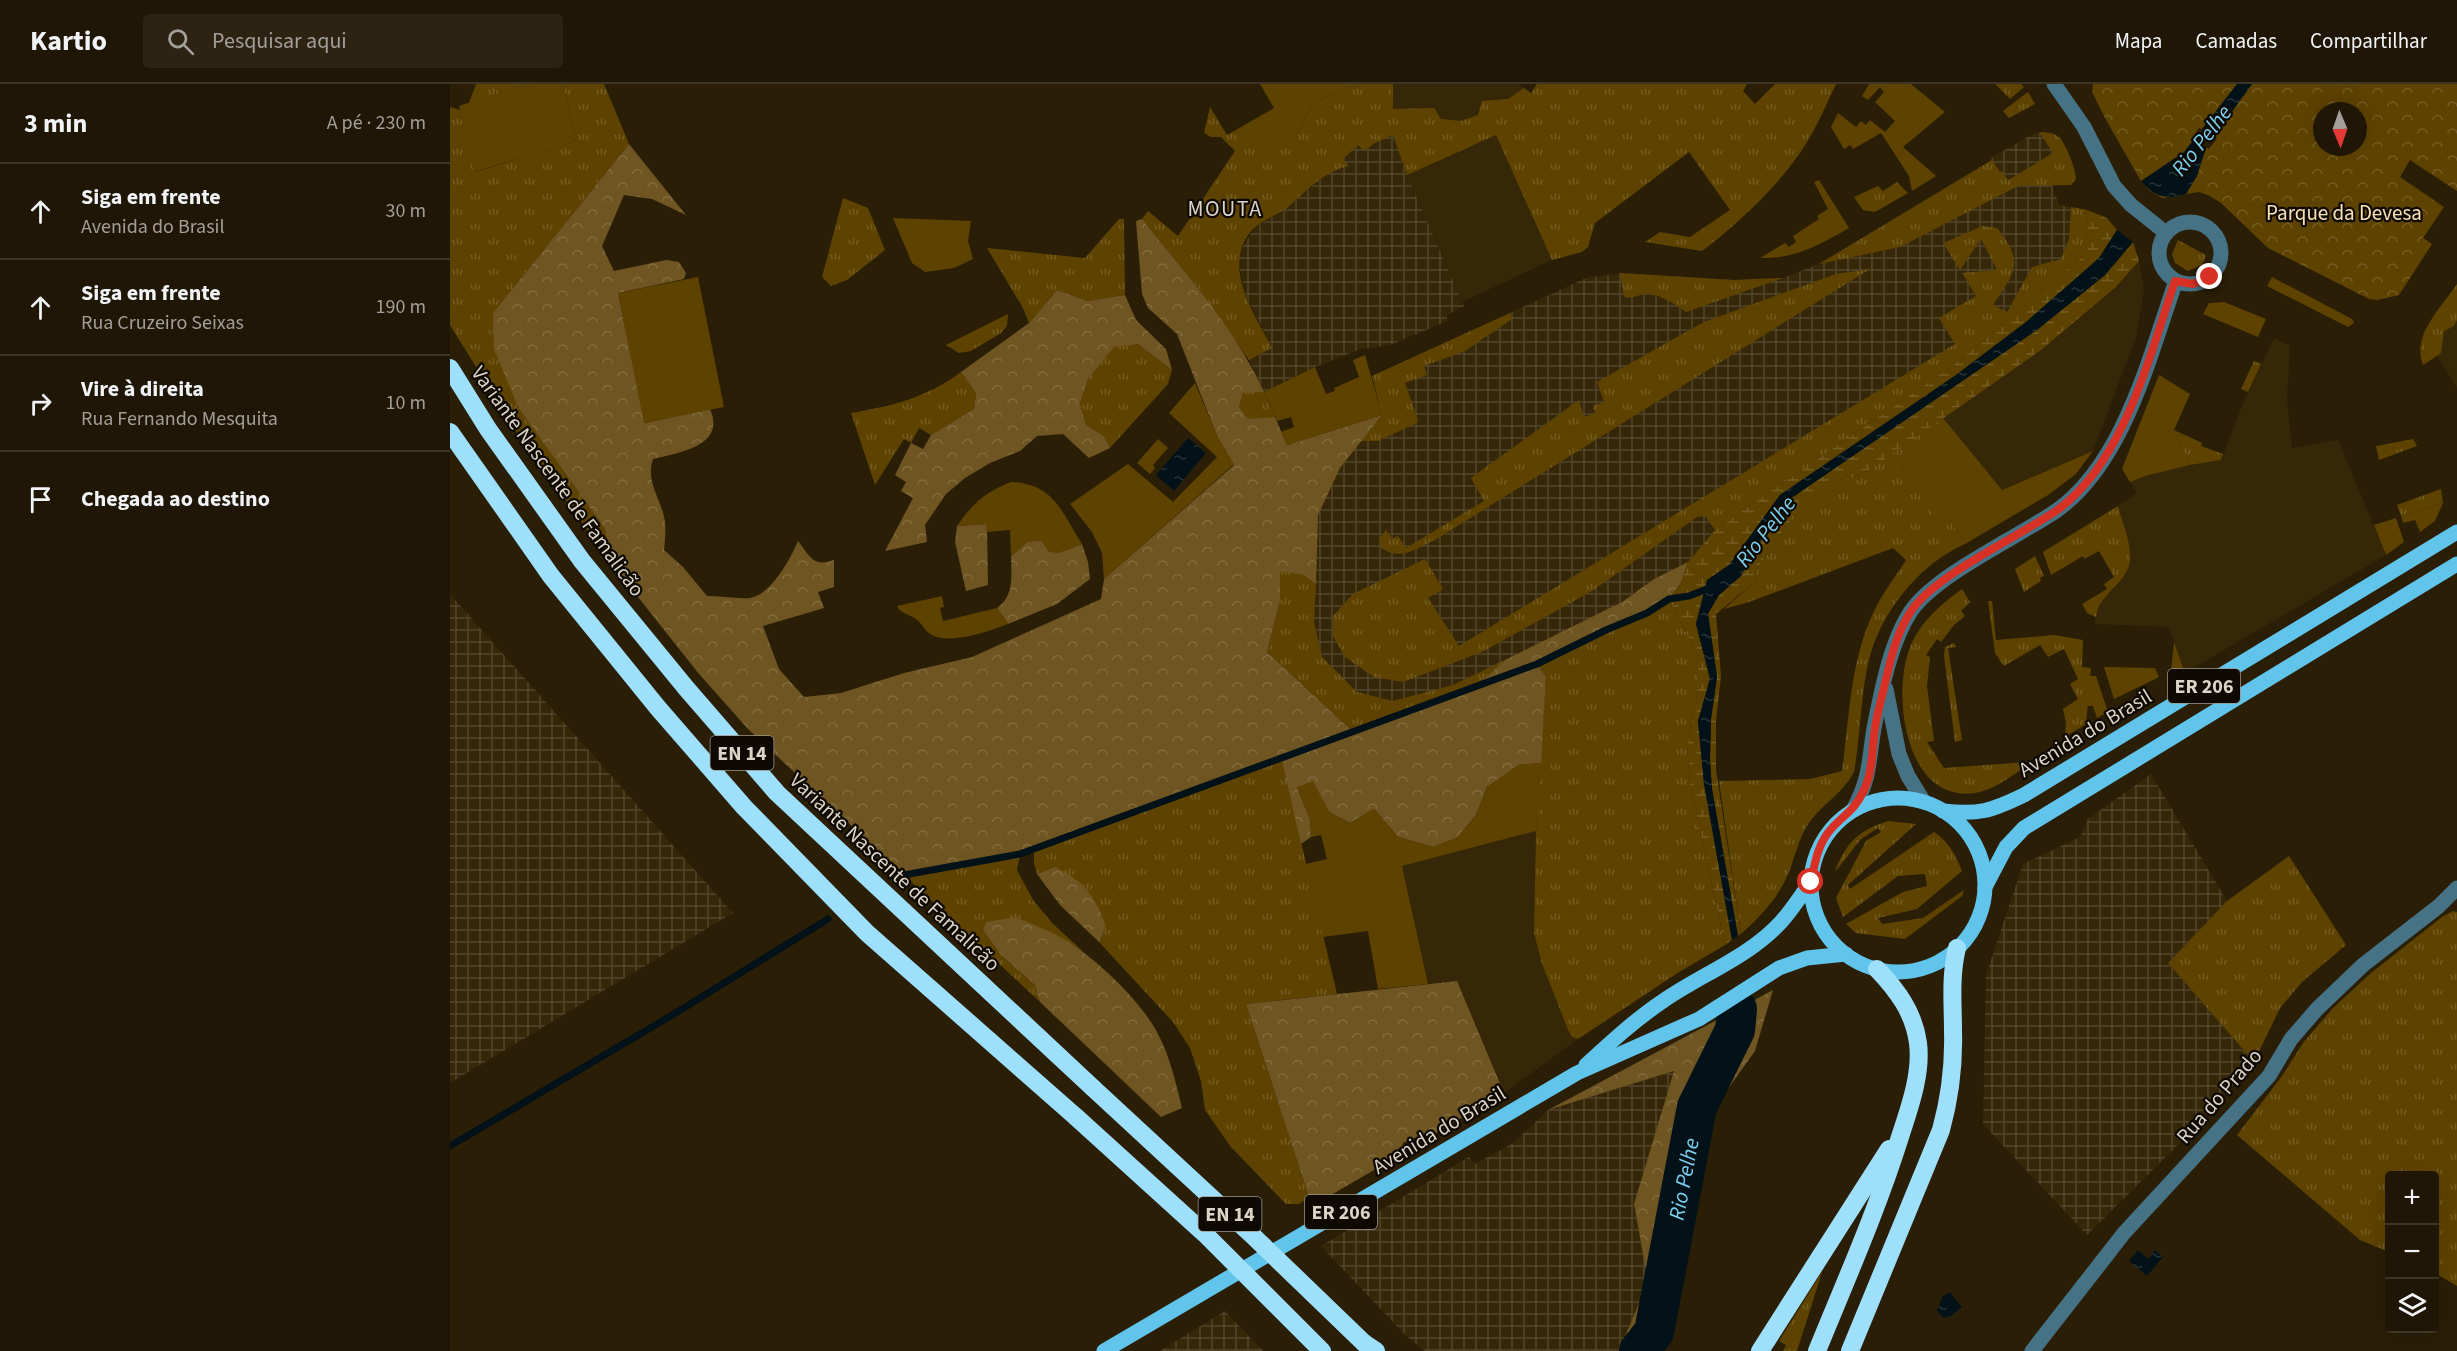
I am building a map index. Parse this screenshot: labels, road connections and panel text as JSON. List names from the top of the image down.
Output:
{
  "streets": {
    "highway": ["Variante Nascente de Famalicão", "EN 14"],
    "main road": ["ER 206", "Avenida do Brasil"],
    "street": ["Rua do Prado"]
  },
  "districts": ["MOUTA"],
  "water": ["Rio Pelhe"],
  "parks": ["Parque da Devesa"],
  "north": "bottom",
  "page": {
    "header": "Kartio",
    "search": "Pesquisar aqui",
    "nav": ["Mapa", "Camadas", "Compartilhar"],
    "heading": ["3 min", "A pé · 230 m"],
    "list": [
      ["Siga em frente", "Avenida do Brasil", "30 m"],
      ["Siga em frente", "Rua Cruzeiro Seixas", "190 m"],
      ["Vire à direita", "Rua Fernando Mesquita", "10 m"],
      "Chegada ao destino"
    ],
    "map_buttons": ["+", "−"]
  }
}
